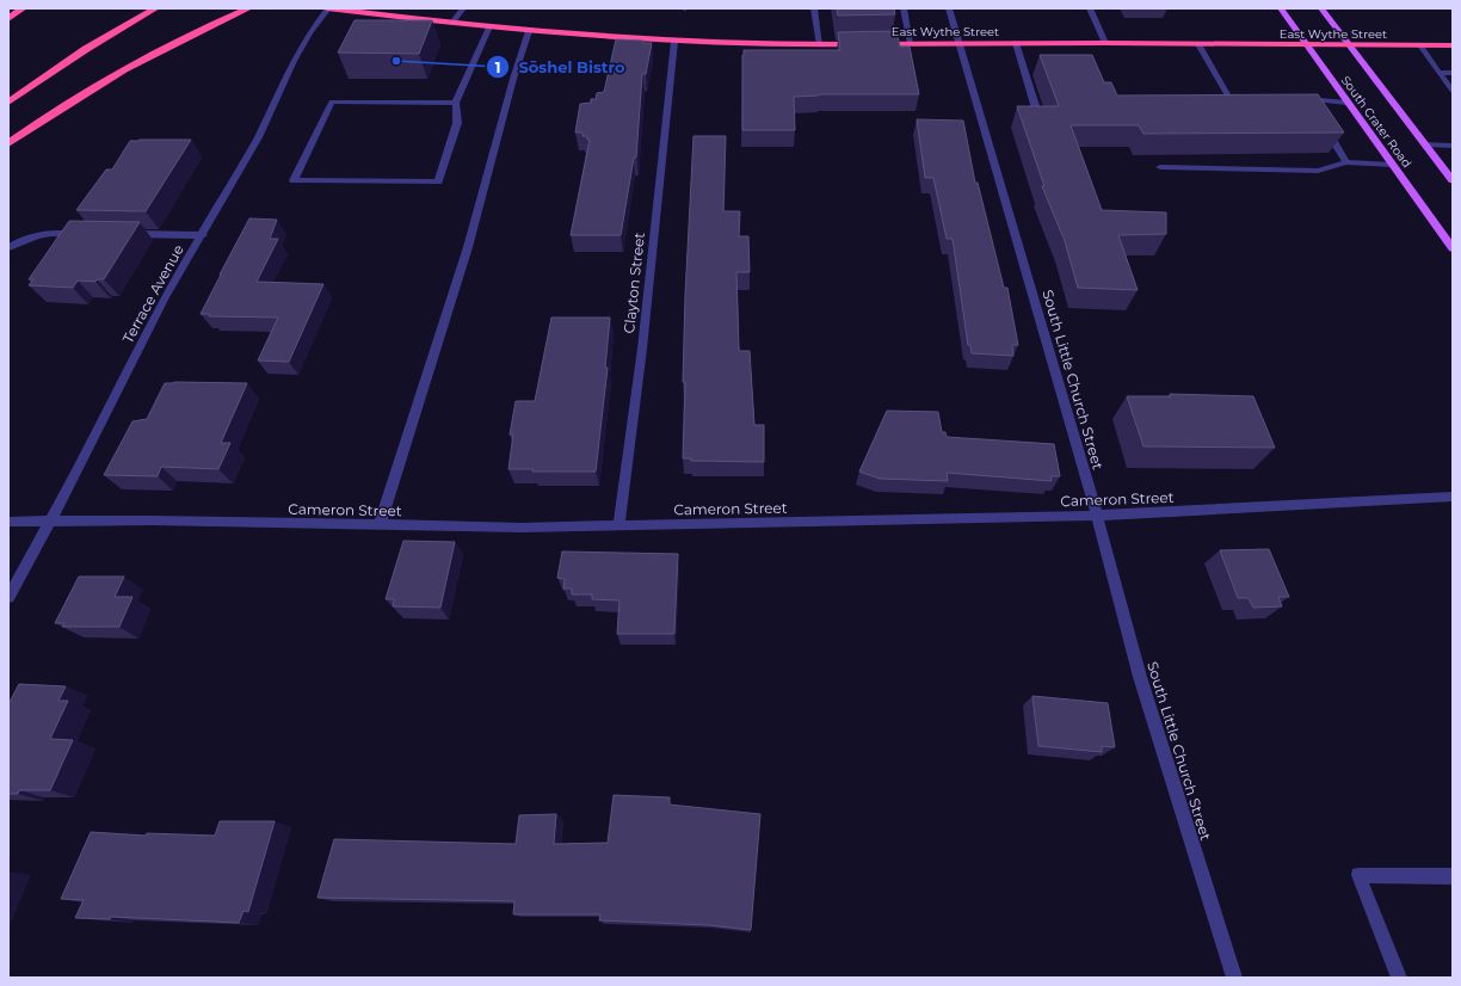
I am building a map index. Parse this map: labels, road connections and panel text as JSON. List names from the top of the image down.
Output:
{
  "streets": {
    "highway": ["East Wythe Street"],
    "main road": ["South Crater Road"],
    "street": [
      "Clayton Street",
      "Terrace Avenue",
      "South Little Church Street",
      "Cameron Street"
    ]
  },
  "crossings": [
    ["East Wythe Street", "South Crater Road"],
    ["East Wythe Street", "Clayton Street"],
    ["East Wythe Street", "Terrace Avenue"],
    ["East Wythe Street", "South Little Church Street"],
    ["Clayton Street", "Cameron Street"],
    ["Terrace Avenue", "Cameron Street"],
    ["South Little Church Street", "Cameron Street"]
  ],
  "places": ["Sōshel Bistro"]
}
